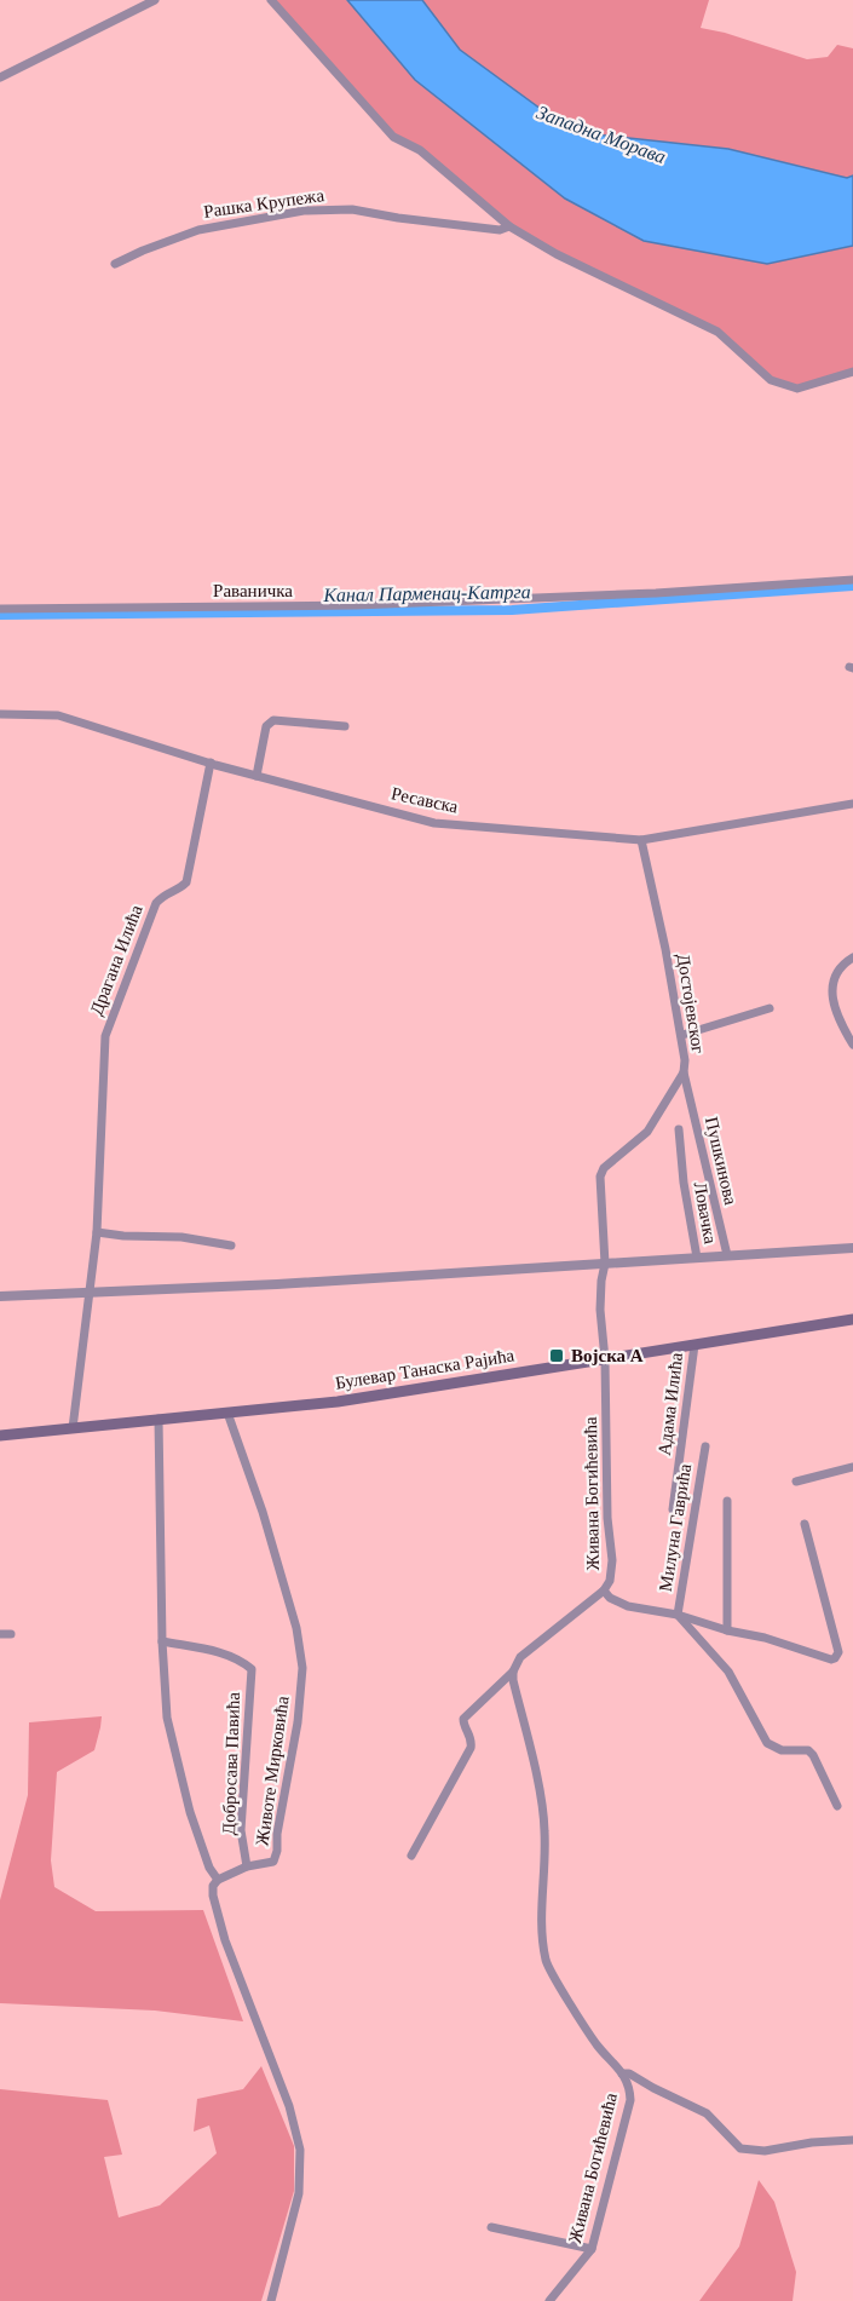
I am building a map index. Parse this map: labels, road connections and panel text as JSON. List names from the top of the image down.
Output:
{
  "streets": {
    "main road": ["Булевар Танаска Рајића"],
    "street": [
      "Рашка Крупежа",
      "Раваничка",
      "Ресавска",
      "Драгана Илића",
      "Достојевског",
      "Пушкинова",
      "Ловачка",
      "Адама Илића",
      "Живана Богићевића",
      "Милуна Гаврића",
      "Добросава Павића",
      "Животе Мирковића"
    ]
  },
  "crossings": [
    ["Ресавска", "Драгана Илића"],
    ["Ресавска", "Достојевског"],
    ["Достојевског", "Пушкинова"],
    ["Достојевског", "Булевар Танаска Рајића"],
    ["Достојевског", "Живана Богићевића"],
    ["Булевар Танаска Рајића", "Адама Илића"],
    ["Булевар Танаска Рајића", "Живана Богићевића"],
    ["Булевар Танаска Рајића", "Добросава Павића"],
    ["Булевар Танаска Рајића", "Животе Мирковића"],
    ["Живана Богићевића", "Милуна Гаврића"],
    ["Добросава Павића", "Животе Мирковића"]
  ],
  "water": ["Западна Морава", "Канал Парменац-Катрга"],
  "places": {
    "transit": ["Војска А"]
  }
}
